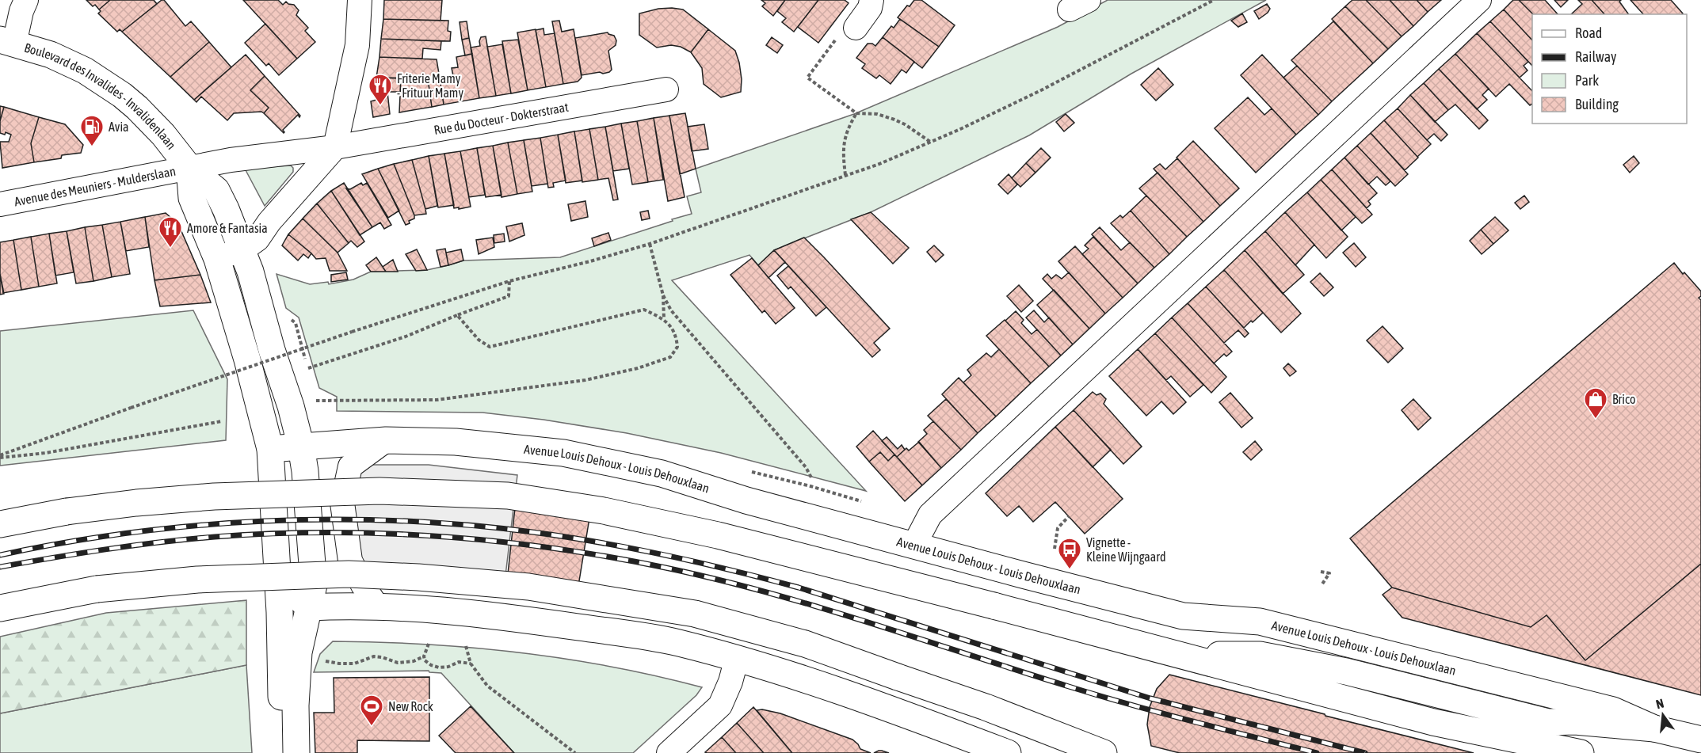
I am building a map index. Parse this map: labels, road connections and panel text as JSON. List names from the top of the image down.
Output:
{
  "streets": {
    "main road": ["Boulevard des Invalides - Invalidenlaan", "Avenue Louis Dehoux - Louis Dehouxlaan"],
    "street": ["Rue du Docteur - Dokterstraat", "Avenue des Meuniers - Mulderslaan"]
  },
  "crossings": [
    ["Boulevard des Invalides - Invalidenlaan", "Rue du Docteur - Dokterstraat"],
    ["Boulevard des Invalides - Invalidenlaan", "Avenue des Meuniers - Mulderslaan"],
    ["Boulevard des Invalides - Invalidenlaan", "Avenue Louis Dehoux - Louis Dehouxlaan"],
    ["Rue du Docteur - Dokterstraat", "Avenue des Meuniers - Mulderslaan"]
  ],
  "places": {
    "restaurant": ["Friterie Mamy - Frituur Mamy", "Amore & Fantasia"],
    "fuel station": ["Avia"],
    "shop": ["Brico"],
    "bus stop": ["Vignette - Kleine Wijngaard"],
    "sports": ["New Rock"]
  },
  "legend": [
    "Road",
    "Railway",
    "Park",
    "Building"
  ],
  "north": "top"
}
